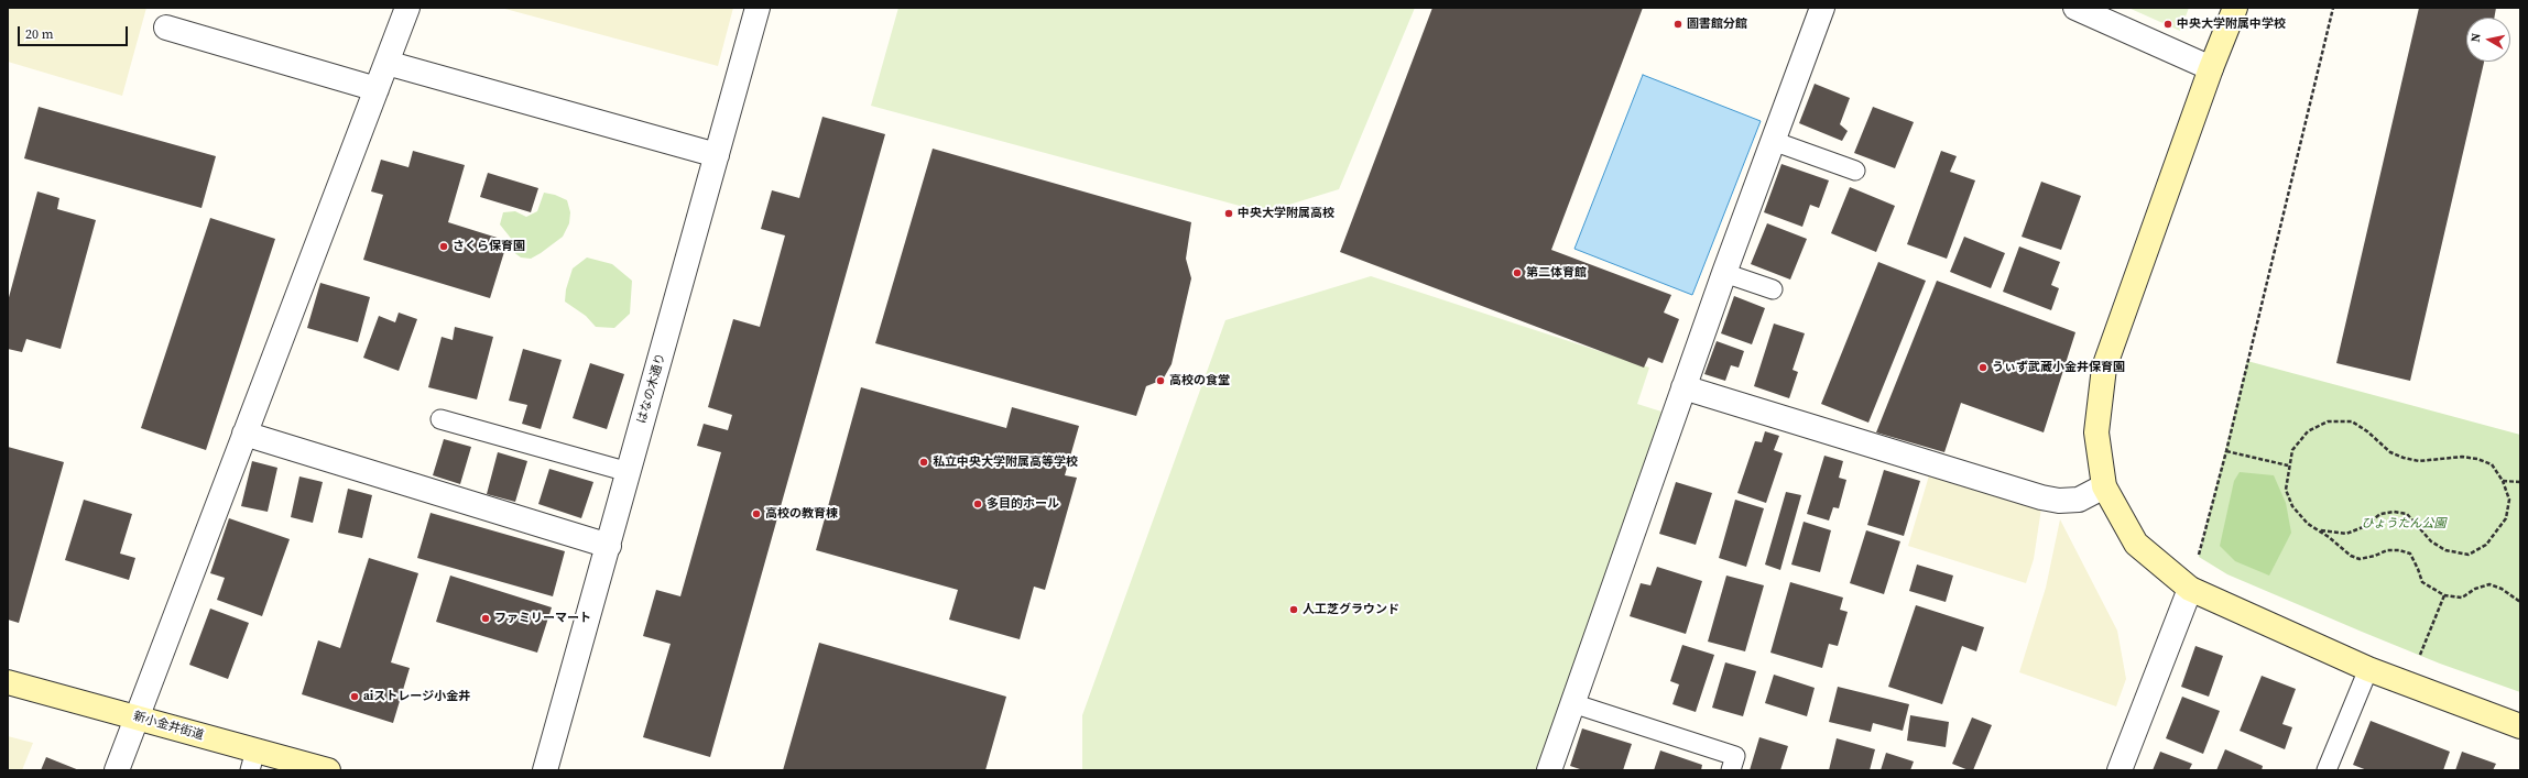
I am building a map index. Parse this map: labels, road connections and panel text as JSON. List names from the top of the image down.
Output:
{
  "streets": {
    "street": ["はなの木通り", "新小金井街道"]
  },
  "parks": ["ひょうたん公園"],
  "places": [
    "圖書館分館",
    "中央大学附属中学校",
    "中央大学附属高校",
    "さくら保育園",
    "第二体育館",
    "うぃず武蔵小金井保育園",
    "高校の食堂",
    "私立中央大学附属高等学校",
    "多目的ホール",
    "高校の教育棟",
    "人工芝グラウンド",
    "ファミリーマート",
    "aiストレージ小金井"
  ],
  "scale_bar": "20 m",
  "north": "left"
}
